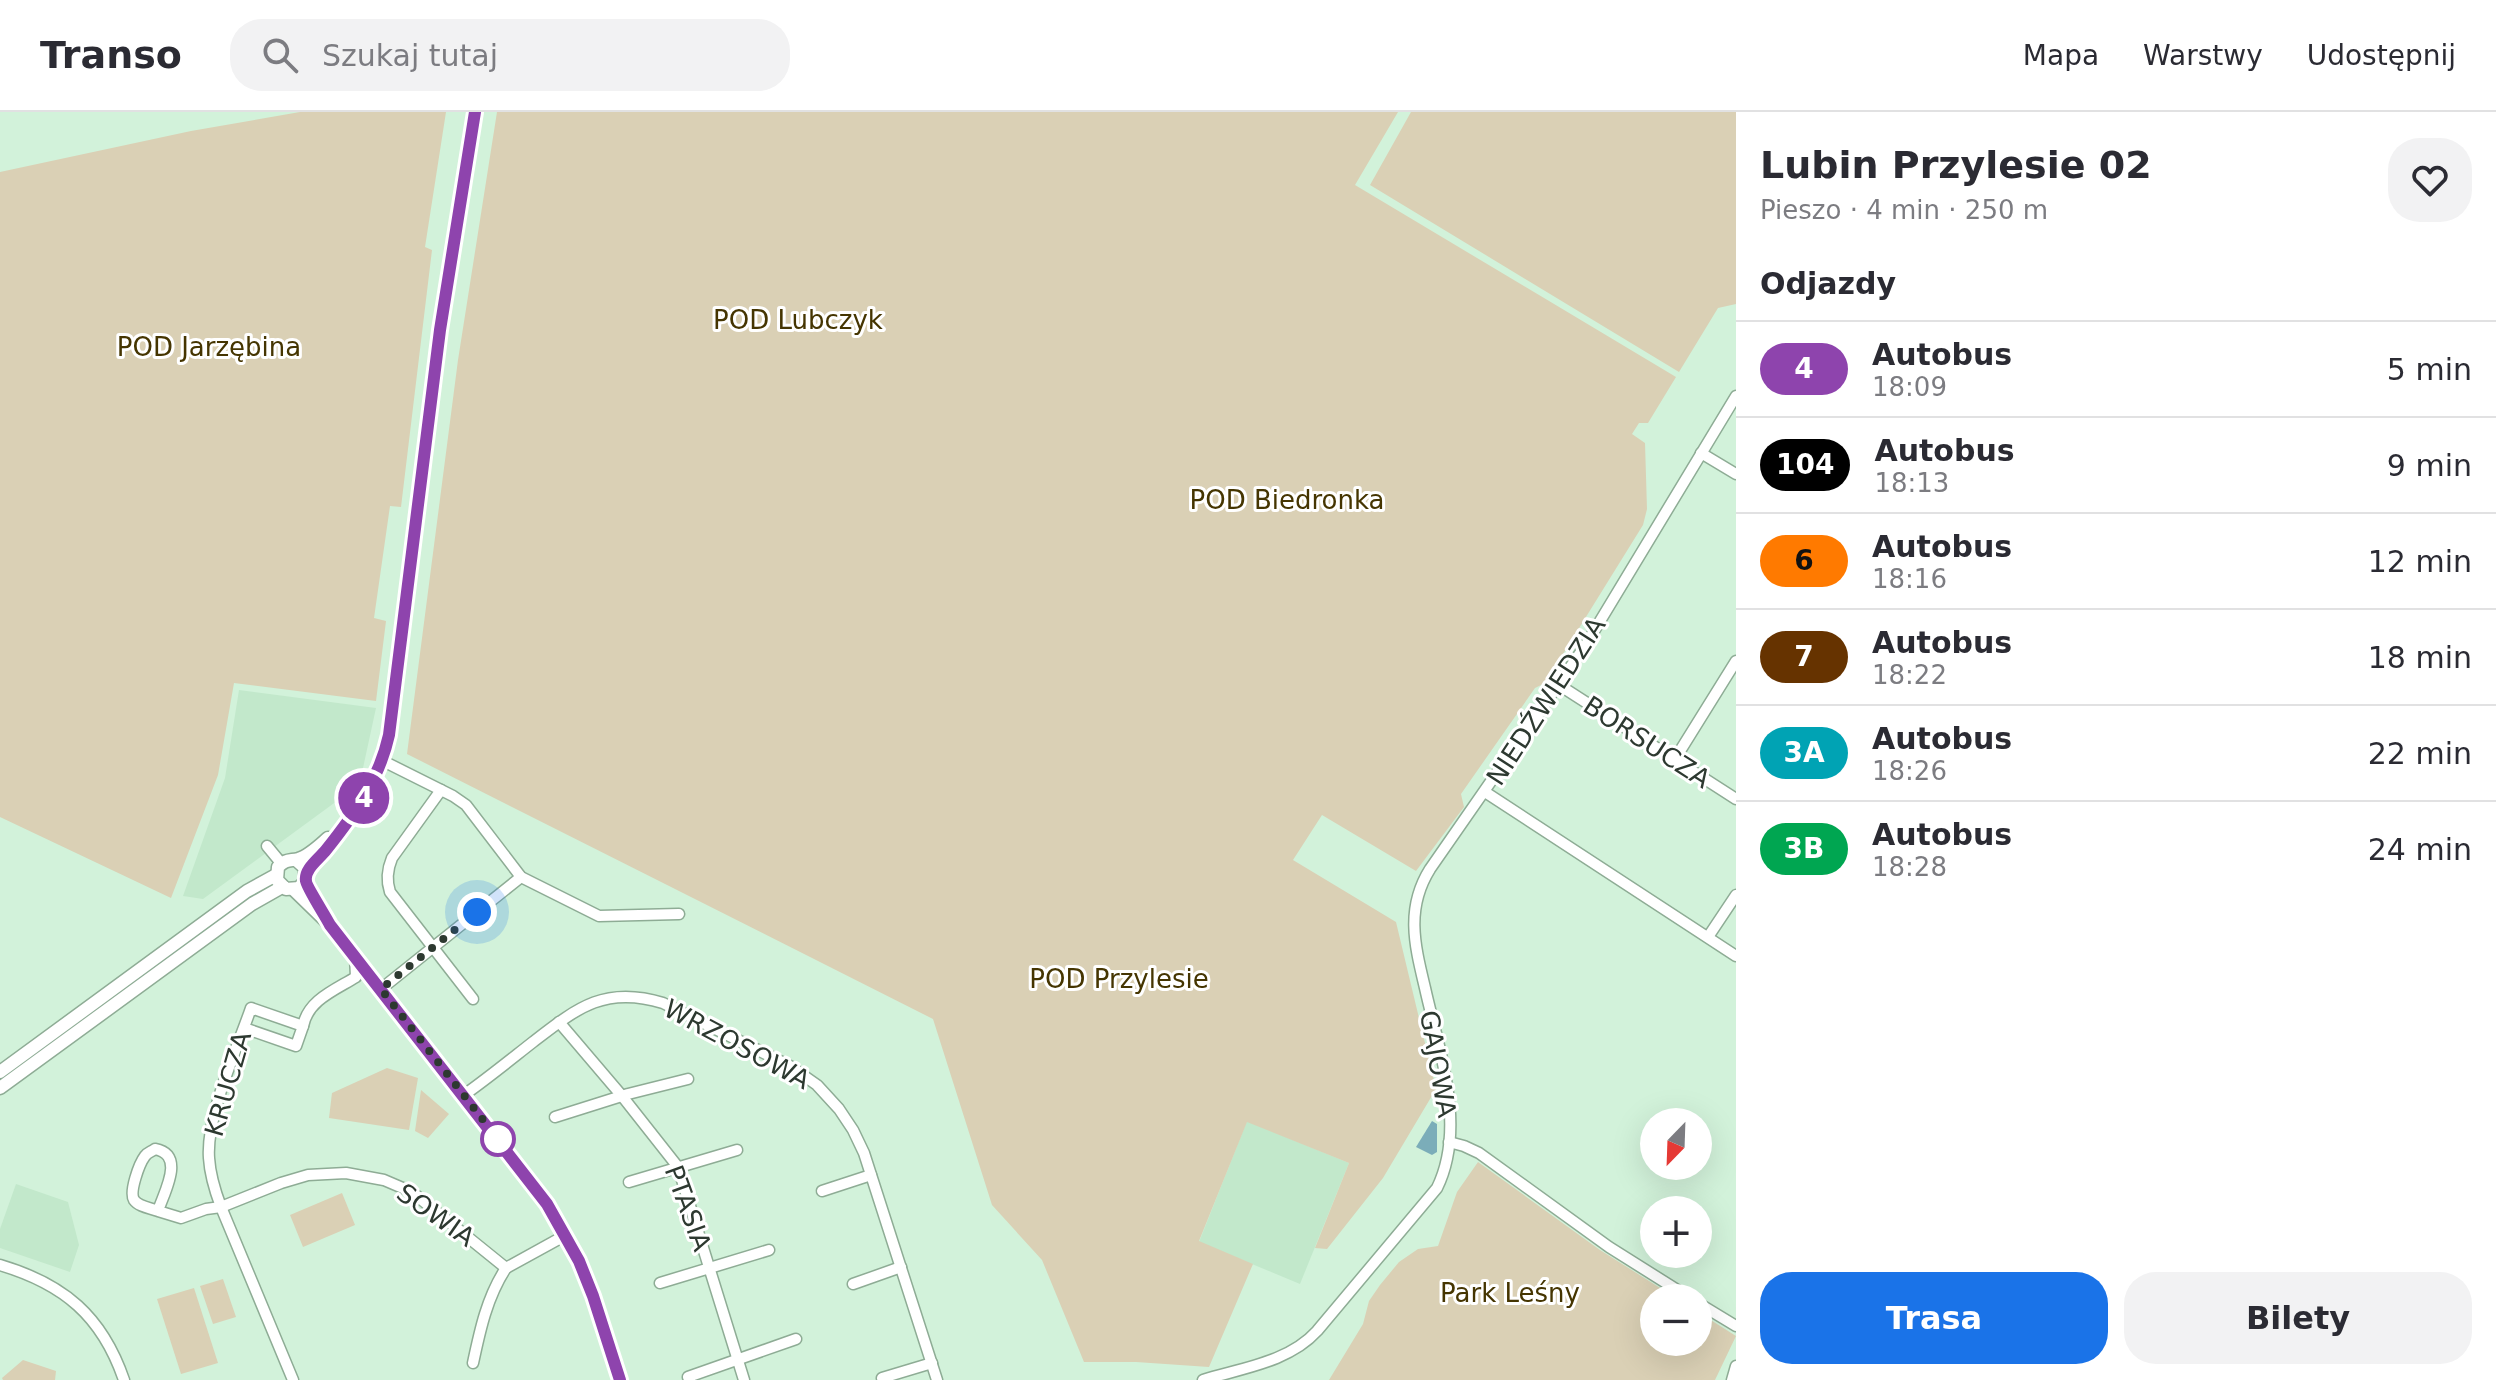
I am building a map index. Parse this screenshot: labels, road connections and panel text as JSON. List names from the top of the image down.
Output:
{
  "streets": {
    "street": [
      "NIEDŹWIEDZIA",
      "BORSUCZA",
      "WRZOSOWA",
      "GAJOWA",
      "KRUCZA",
      "PTASIA",
      "SOWIA"
    ]
  },
  "crossings": [
    ["NIEDŹWIEDZIA", "BORSUCZA"],
    ["NIEDŹWIEDZIA", "GAJOWA"],
    ["WRZOSOWA", "PTASIA"],
    ["KRUCZA", "SOWIA"]
  ],
  "parks": [
    "POD Lubczyk",
    "POD Jarzębina",
    "POD Biedronka",
    "POD Przylesie",
    "Park Leśny"
  ],
  "lines": ["bus line 4"],
  "north": "bottom left",
  "page": {
    "header": "Transo",
    "search": "Szukaj tutaj",
    "nav": ["Mapa", "Warstwy", "Udostępnij"],
    "on_map": "4",
    "heading": [
      ["Lubin Przylesie 02", "Pieszo · 4 min · 250 m"],
      "Odjazdy"
    ],
    "list": [
      {
        "mark": "4",
        "name": "Autobus",
        "note": "18:09",
        "value": "5 min"
      },
      {
        "mark": "104",
        "name": "Autobus",
        "note": "18:13",
        "value": "9 min"
      },
      {
        "mark": "6",
        "name": "Autobus",
        "note": "18:16",
        "value": "12 min"
      },
      {
        "mark": "7",
        "name": "Autobus",
        "note": "18:22",
        "value": "18 min"
      },
      {
        "mark": "3A",
        "name": "Autobus",
        "note": "18:26",
        "value": "22 min"
      },
      {
        "mark": "3B",
        "name": "Autobus",
        "note": "18:28",
        "value": "24 min"
      }
    ],
    "map_buttons": ["+", "−"],
    "buttons": ["Trasa", "Bilety"]
  }
}
